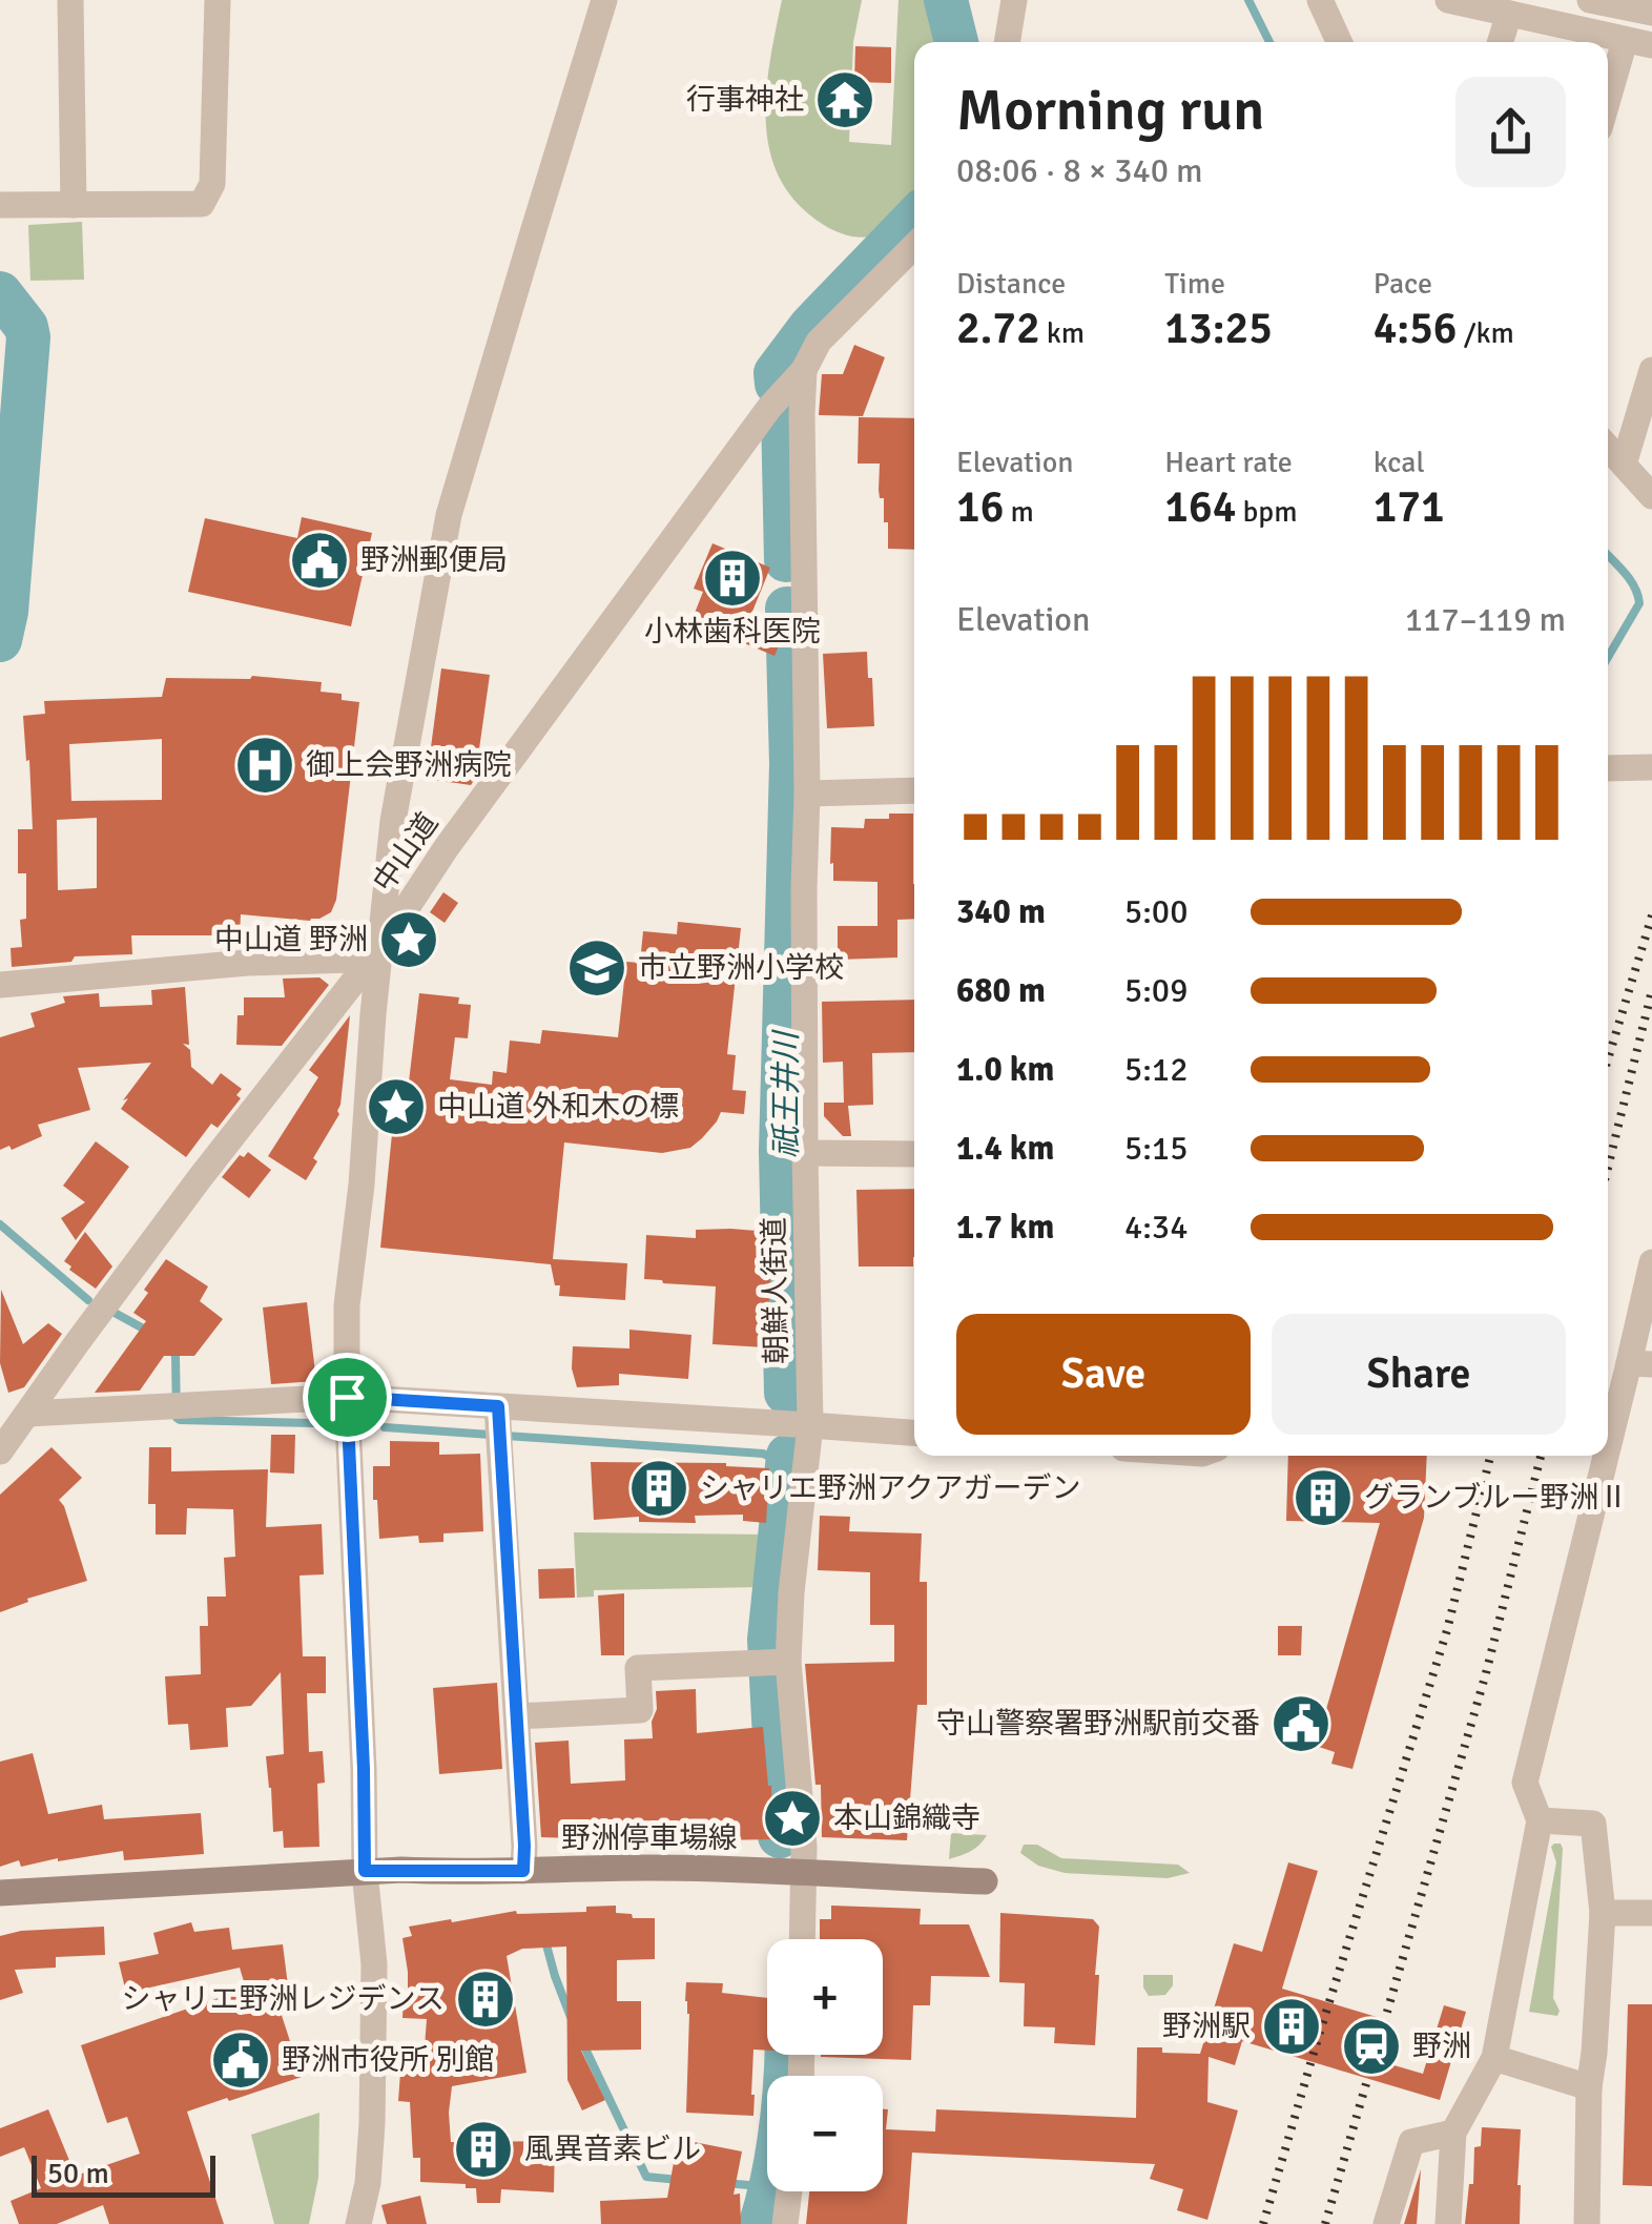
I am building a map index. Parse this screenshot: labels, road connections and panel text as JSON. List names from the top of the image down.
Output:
{
  "streets": {
    "main road": ["野洲停車場線"],
    "street": ["中山道", "朝鮮人街道"]
  },
  "crossings": [
    ["中山道", "朝鮮人街道"],
    ["朝鮮人街道", "野洲停車場線"]
  ],
  "water": ["祇王井川"],
  "places": {
    "temple": ["行事神社"],
    "public building": ["野洲郵便局", "守山警察署野洲駅前交番", "野洲市役所 別館"],
    "building": [
      "小林歯科医院",
      "シャリエ野洲アクアガーデン",
      "グランブルー野洲Ⅱ",
      "シャリエ野洲レジデンス",
      "野洲駅",
      "風異音素ビル"
    ],
    "hospital": ["御上会野洲病院"],
    "place": ["中山道 野洲", "中山道 外和木の標", "本山錦織寺"],
    "school or university": ["市立野洲小学校"],
    "station": ["野洲"]
  },
  "scale_bar": "50 m",
  "page": {
    "heading": ["Morning run", "08:06 · 8 × 340 m"],
    "stats": [
      ["Distance", "2.72 km"],
      ["Time", "13:25"],
      ["Pace", "4:56 /km"],
      ["Elevation", "16 m"],
      ["Heart rate", "164 bpm"],
      ["kcal", "171"]
    ],
    "chart": ["Elevation", "117–119 m"],
    "list": [
      {
        "name": "340 m",
        "note": "5:00"
      },
      {
        "name": "680 m",
        "note": "5:09"
      },
      {
        "name": "1.0 km",
        "note": "5:12"
      },
      {
        "name": "1.4 km",
        "note": "5:15"
      },
      {
        "name": "1.7 km",
        "note": "4:34"
      }
    ],
    "buttons": ["Save", "Share"],
    "map_buttons": ["+", "−"],
    "scale": "50 m"
  }
}
